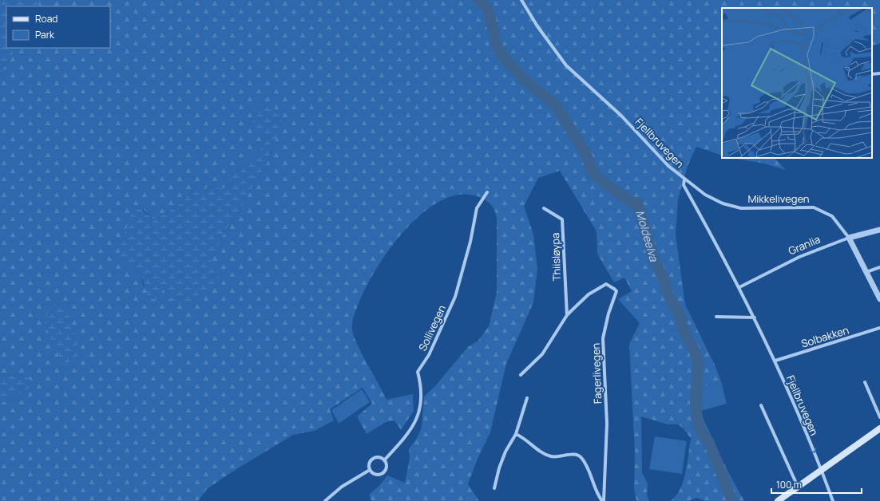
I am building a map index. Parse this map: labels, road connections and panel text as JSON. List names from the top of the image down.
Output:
{
  "streets": {
    "street": [
      "Fjellbruvegen",
      "Mikkelivegen",
      "Granlia",
      "Thiisløypa",
      "Sollivegen",
      "Solbakken",
      "Fagerlivegen"
    ]
  },
  "crossings": [
    ["Fjellbruvegen", "Mikkelivegen"],
    ["Fjellbruvegen", "Granlia"],
    ["Fjellbruvegen", "Solbakken"],
    ["Mikkelivegen", "Granlia"],
    ["Thiisløypa", "Fagerlivegen"]
  ],
  "water": ["Moldeelva"],
  "legend": ["Road", "Park"],
  "scale_bar": "100 m"
}
